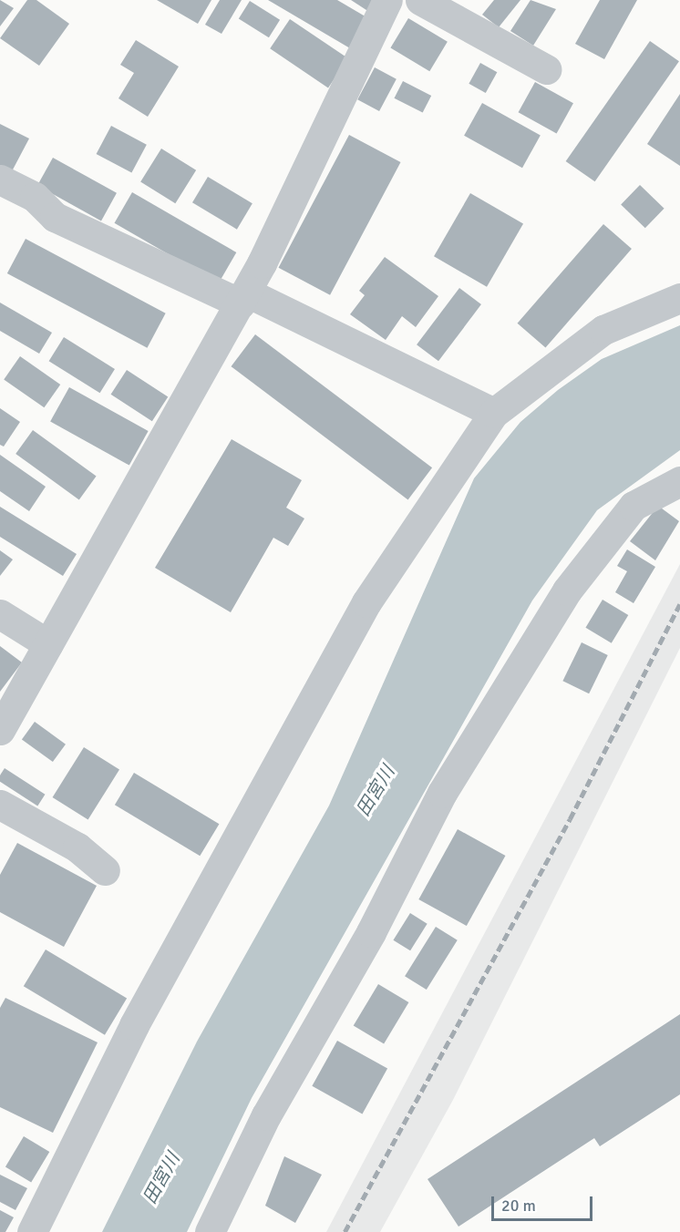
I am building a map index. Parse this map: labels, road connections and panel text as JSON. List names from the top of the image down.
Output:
{
  "water": ["田宮川"],
  "scale_bar": "20 m"
}
